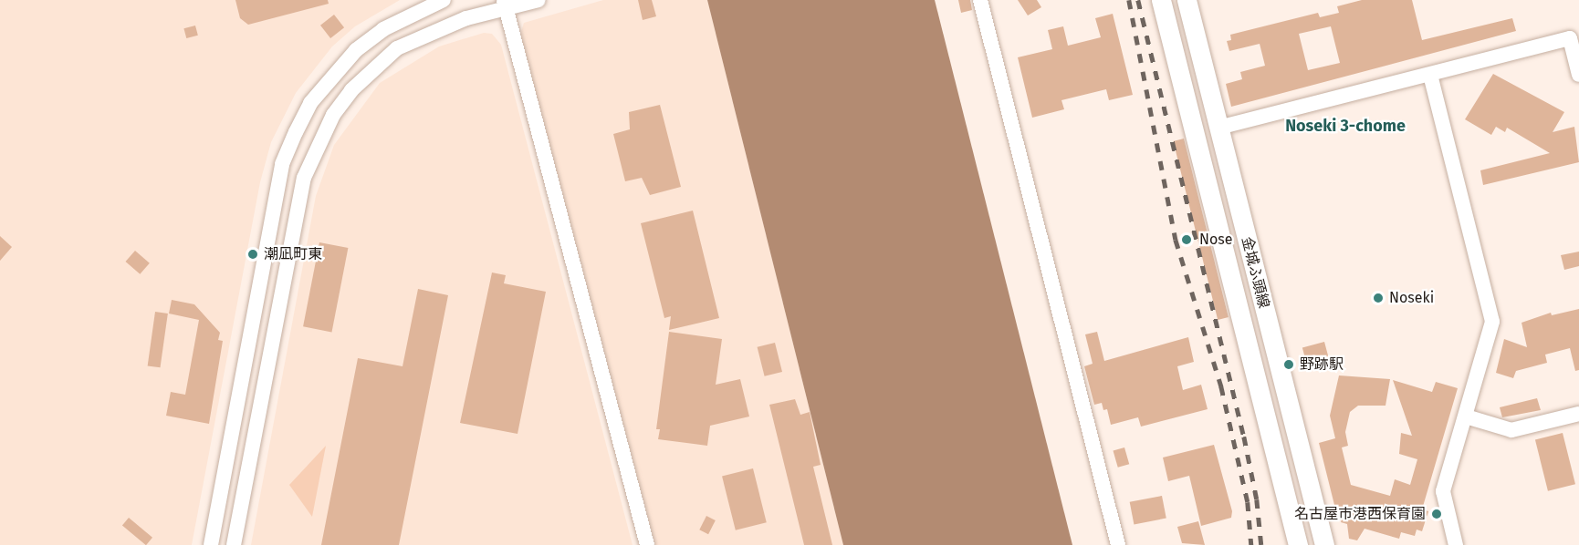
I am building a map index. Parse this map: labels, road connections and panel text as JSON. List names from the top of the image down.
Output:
{
  "streets": {
    "main road": ["金城ふ頭線"]
  },
  "districts": ["Noseki 3-chome"],
  "places": [
    "Nose",
    "潮凪町東",
    "Noseki",
    "野跡駅",
    "名古屋市港西保育園"
  ]
}
